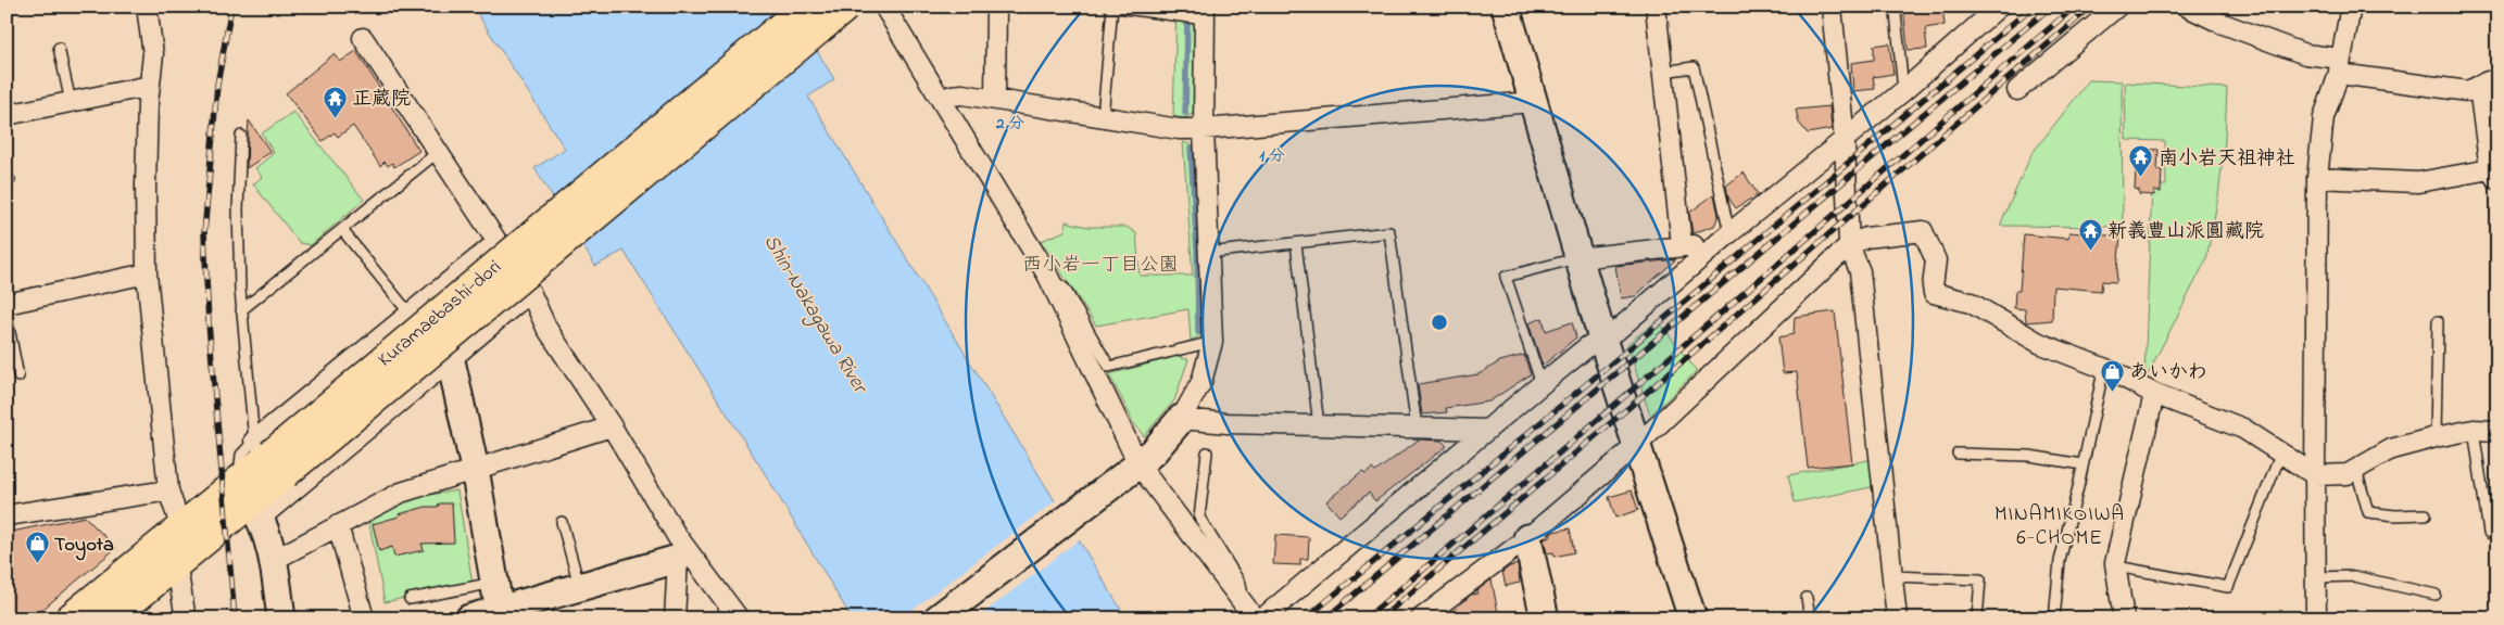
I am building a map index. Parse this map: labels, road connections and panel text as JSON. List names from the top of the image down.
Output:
{
  "streets": {
    "main road": ["Kuramaebashi-dori"]
  },
  "districts": ["MINAMIKOIWA 6-CHOME"],
  "water": ["Shin-Nakagawa River"],
  "parks": ["西小岩一丁目公園"],
  "places": {
    "temple": ["正蔵院", "南小岩天祖神社", "新義豊山派圓藏院"],
    "shop": ["あいかわ", "Toyota"]
  },
  "rings": ["2 分", "1 分"]
}
